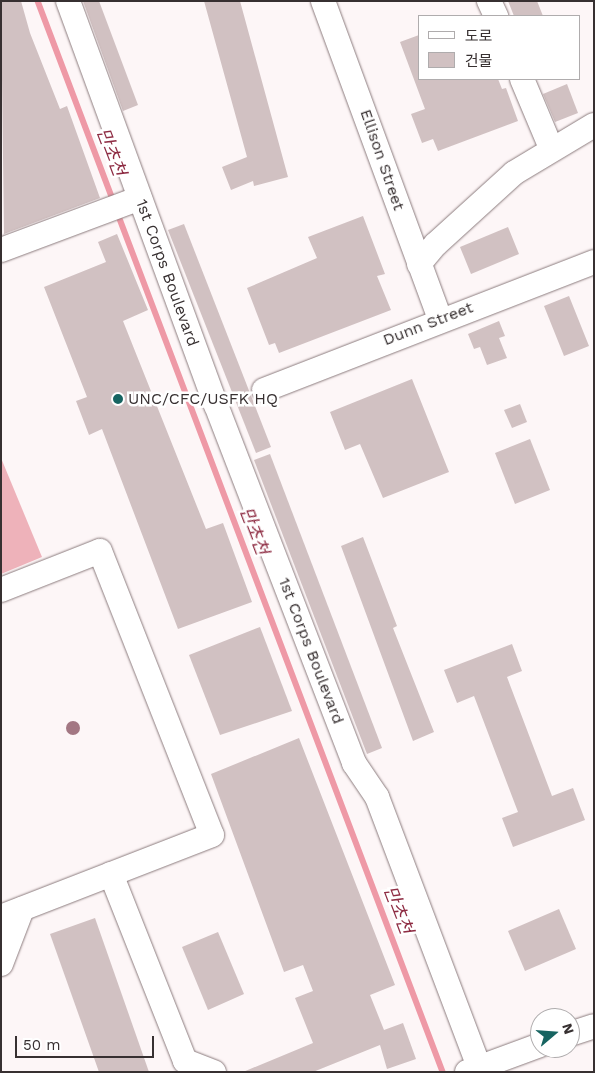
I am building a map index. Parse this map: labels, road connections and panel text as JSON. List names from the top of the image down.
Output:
{
  "streets": {
    "lane": ["Ellison Street", "1st Corps Boulevard", "Dunn Street"]
  },
  "crossings": [
    ["Ellison Street", "Dunn Street"]
  ],
  "water": ["만초천"],
  "places": ["UNC/CFC/USFK HQ"],
  "legend": ["도로", "건물"],
  "scale_bar": "50 m",
  "north": "right"
}
